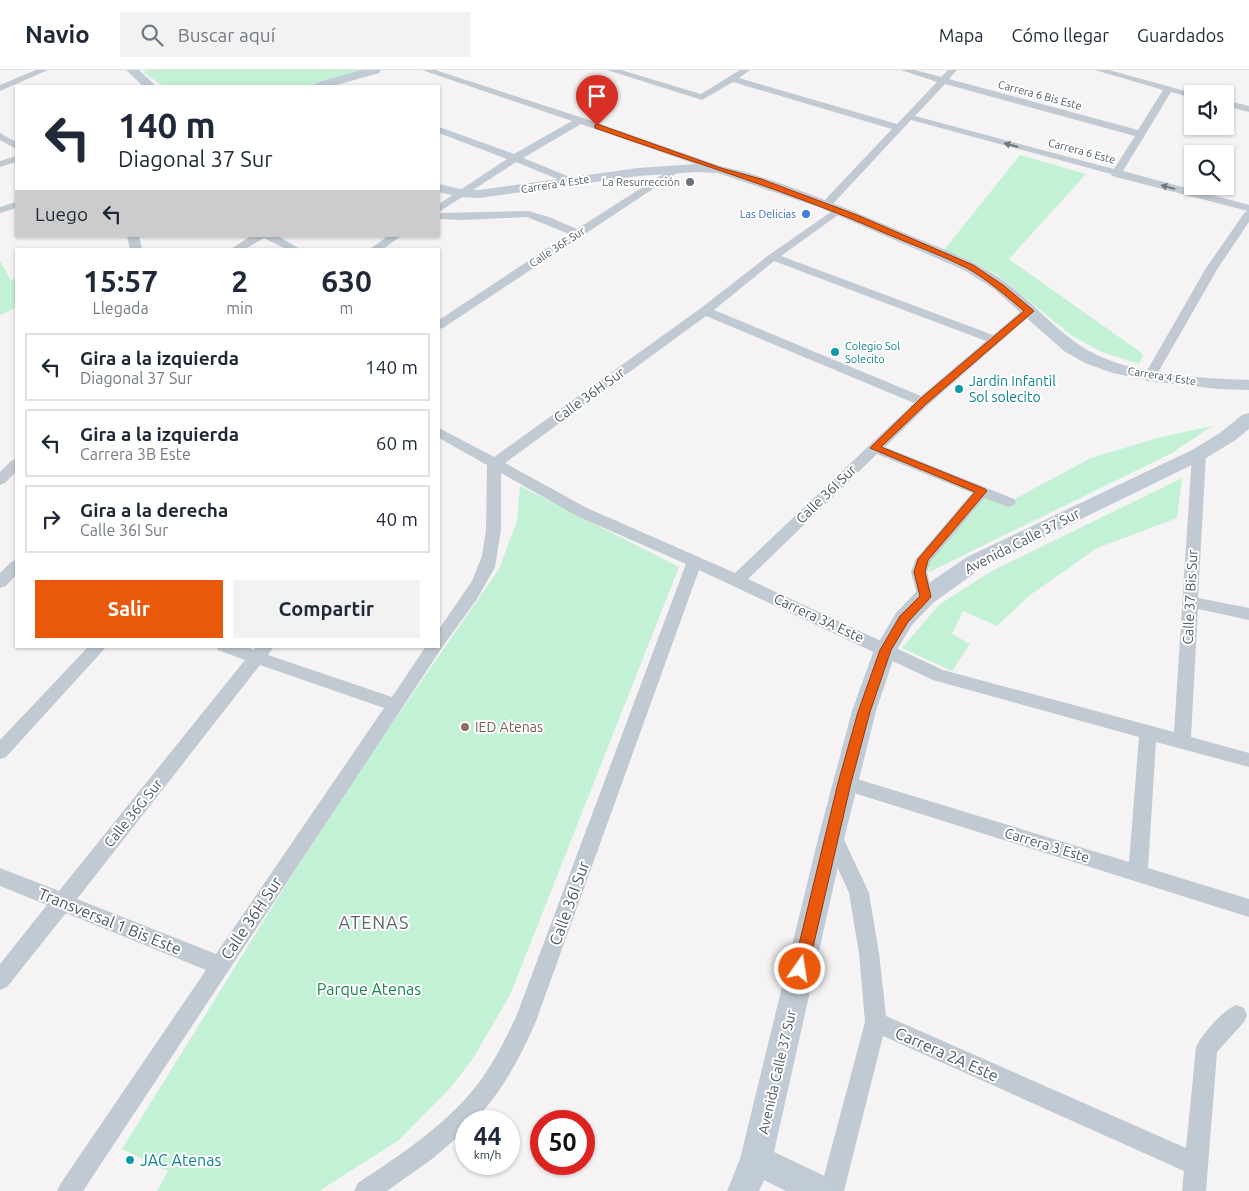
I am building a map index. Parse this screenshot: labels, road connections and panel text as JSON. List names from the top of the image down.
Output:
{
  "streets": {
    "street": [
      "Carrera 6 Bis Este",
      "Carrera 6 Este",
      "Carrera 4 Este",
      "Calle 36F Sur",
      "Calle 36H Sur",
      "Calle 36I Sur",
      "Avenida Calle 37 Sur",
      "Calle 37 Bis Sur",
      "Carrera 3A Este",
      "Calle 36G Sur",
      "Carrera 3 Este",
      "Transversal 1 Bis Este",
      "Carrera 2A Este"
    ]
  },
  "crossings": [
    ["Carrera 6 Bis Este", "Calle 36H Sur"],
    ["Carrera 6 Este", "Calle 36H Sur"],
    ["Carrera 4 Este", "Calle 36F Sur"],
    ["Carrera 4 Este", "Calle 36H Sur"],
    ["Carrera 4 Este", "Calle 36I Sur"],
    ["Calle 36H Sur", "Carrera 3A Este"],
    ["Calle 36H Sur", "Transversal 1 Bis Este"],
    ["Calle 36I Sur", "Carrera 3A Este"],
    ["Avenida Calle 37 Sur", "Calle 37 Bis Sur"],
    ["Avenida Calle 37 Sur", "Carrera 3A Este"],
    ["Avenida Calle 37 Sur", "Carrera 3 Este"],
    ["Calle 37 Bis Sur", "Carrera 3A Este"],
    ["Calle 36G Sur", "Transversal 1 Bis Este"]
  ],
  "one_way": ["Carrera 6 Este"],
  "districts": ["ATENAS"],
  "parks": ["Parque Atenas"],
  "places": [
    "La Resurrección",
    "Las Delicias",
    "Colegio Sol Solecito",
    "Jardin Infantil Sol solecito",
    "IED Atenas",
    "JAC Atenas"
  ],
  "page": {
    "header": "Navio",
    "search": "Buscar aquí",
    "nav": ["Mapa", "Cómo llegar", "Guardados"],
    "turn": ["140 m", "Diagonal 37 Sur"],
    "then": "Luego",
    "eta": [
      "15:57",
      "Llegada",
      "2",
      "min",
      "630",
      "m"
    ],
    "list": [
      {
        "name": "Gira a la izquierda",
        "note": "Diagonal 37 Sur",
        "value": "140 m"
      },
      {
        "name": "Gira a la izquierda",
        "note": "Carrera 3B Este",
        "value": "60 m"
      },
      {
        "name": "Gira a la derecha",
        "note": "Calle 36I Sur",
        "value": "40 m"
      }
    ],
    "buttons": ["Salir", "Compartir"],
    "speed": "44 km/h",
    "limit": "50"
  }
}
